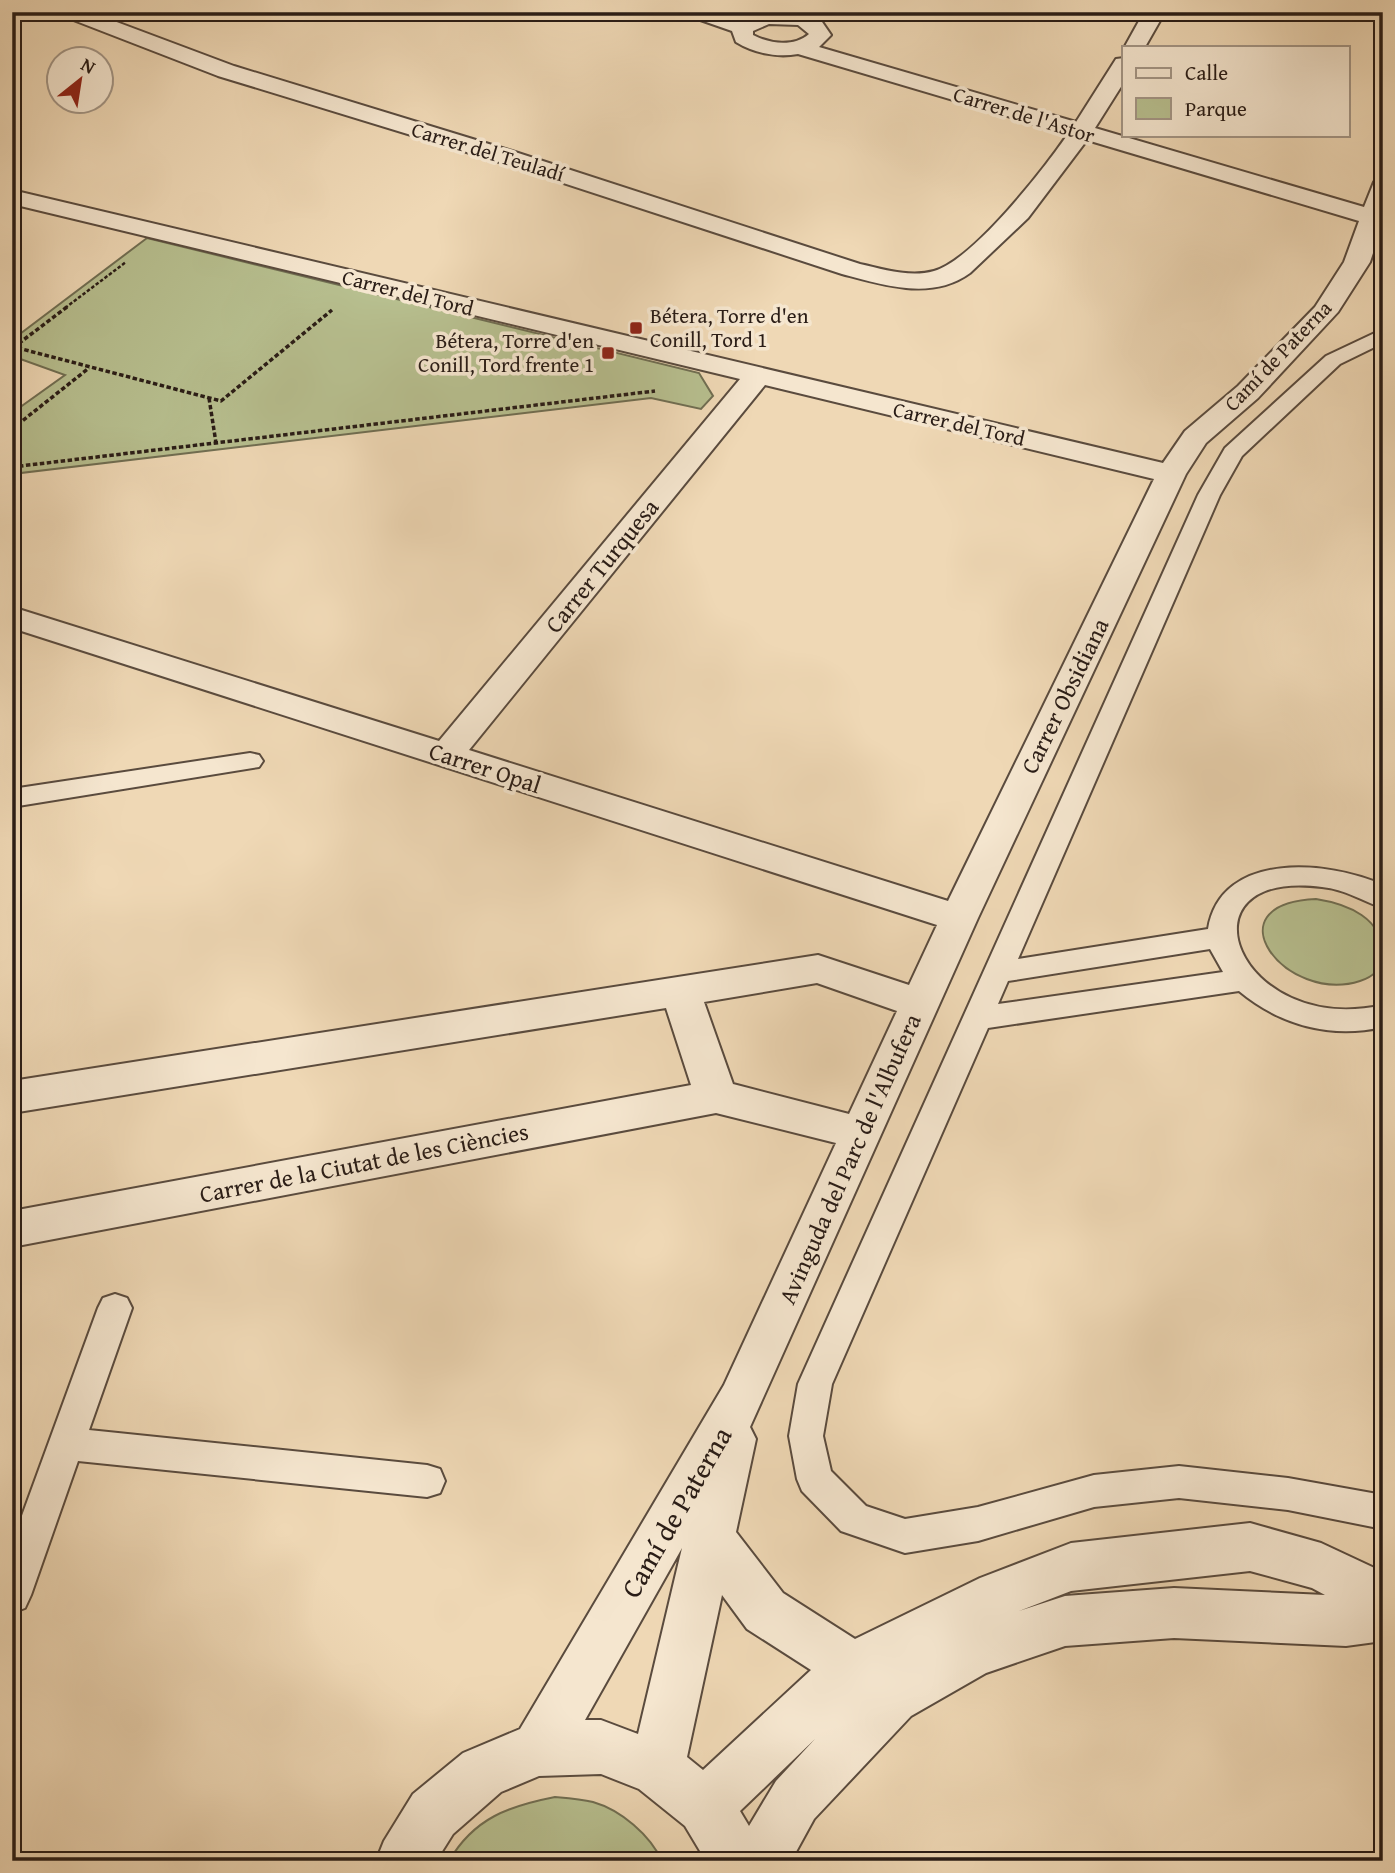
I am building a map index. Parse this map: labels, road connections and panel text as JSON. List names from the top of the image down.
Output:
{
  "streets": {
    "street": [
      "Carrer de l'Astor",
      "Carrer del Teuladí",
      "Carrer del Tord",
      "Camí de Paterna",
      "Carrer Turquesa",
      "Carrer Obsidiana",
      "Carrer Opal",
      "Avinguda del Parc de l'Albufera",
      "Carrer de la Ciutat de les Ciències"
    ]
  },
  "crossings": [
    ["Carrer de l'Astor", "Carrer del Teuladí"],
    ["Carrer de l'Astor", "Camí de Paterna"],
    ["Carrer del Tord", "Camí de Paterna"],
    ["Carrer del Tord", "Carrer Turquesa"],
    ["Carrer del Tord", "Carrer Obsidiana"],
    ["Camí de Paterna", "Carrer Obsidiana"],
    ["Camí de Paterna", "Avinguda del Parc de l'Albufera"],
    ["Carrer Turquesa", "Carrer Opal"],
    ["Carrer Obsidiana", "Carrer Opal"],
    ["Carrer Obsidiana", "Avinguda del Parc de l'Albufera"],
    ["Carrer Opal", "Avinguda del Parc de l'Albufera"],
    ["Avinguda del Parc de l'Albufera", "Carrer de la Ciutat de les Ciències"]
  ],
  "places": {
    "transit": ["Bétera, Torre d'en Conill, Tord 1", "Bétera, Torre d'en Conill, Tord frente 1"]
  },
  "legend": ["Calle", "Parque"],
  "north": "top right"
}
